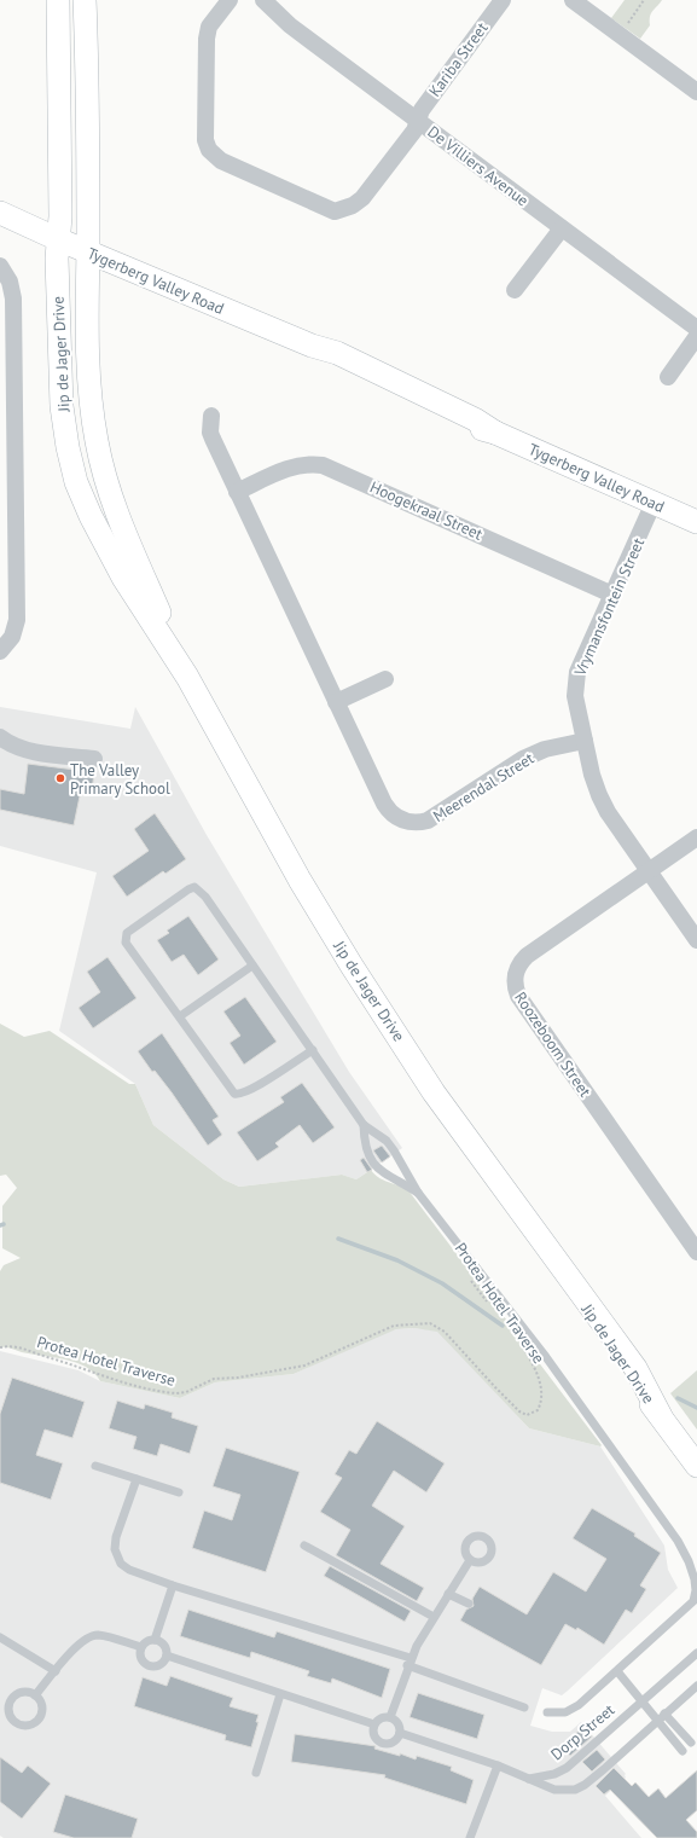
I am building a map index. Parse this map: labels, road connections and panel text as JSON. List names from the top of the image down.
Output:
{
  "streets": {
    "main road": ["Tygerberg Valley Road", "Jip de Jager Drive"],
    "street": [
      "Kariba Street",
      "De Villiers Avenue",
      "Hoogekraal Street",
      "Vrymansfontein Street",
      "Meerendal Street",
      "Roozeboom Street"
    ],
    "lane": ["Dorp Street"],
    "path": ["Protea Hotel Traverse"]
  },
  "crossings": [
    ["Kariba Street", "De Villiers Avenue"],
    ["Tygerberg Valley Road", "Jip de Jager Drive"],
    ["Tygerberg Valley Road", "Vrymansfontein Street"],
    ["Hoogekraal Street", "Vrymansfontein Street"],
    ["Hoogekraal Street", "Meerendal Street"],
    ["Vrymansfontein Street", "Meerendal Street"],
    ["Vrymansfontein Street", "Roozeboom Street"]
  ],
  "places": ["The Valley Primary School"]
}
